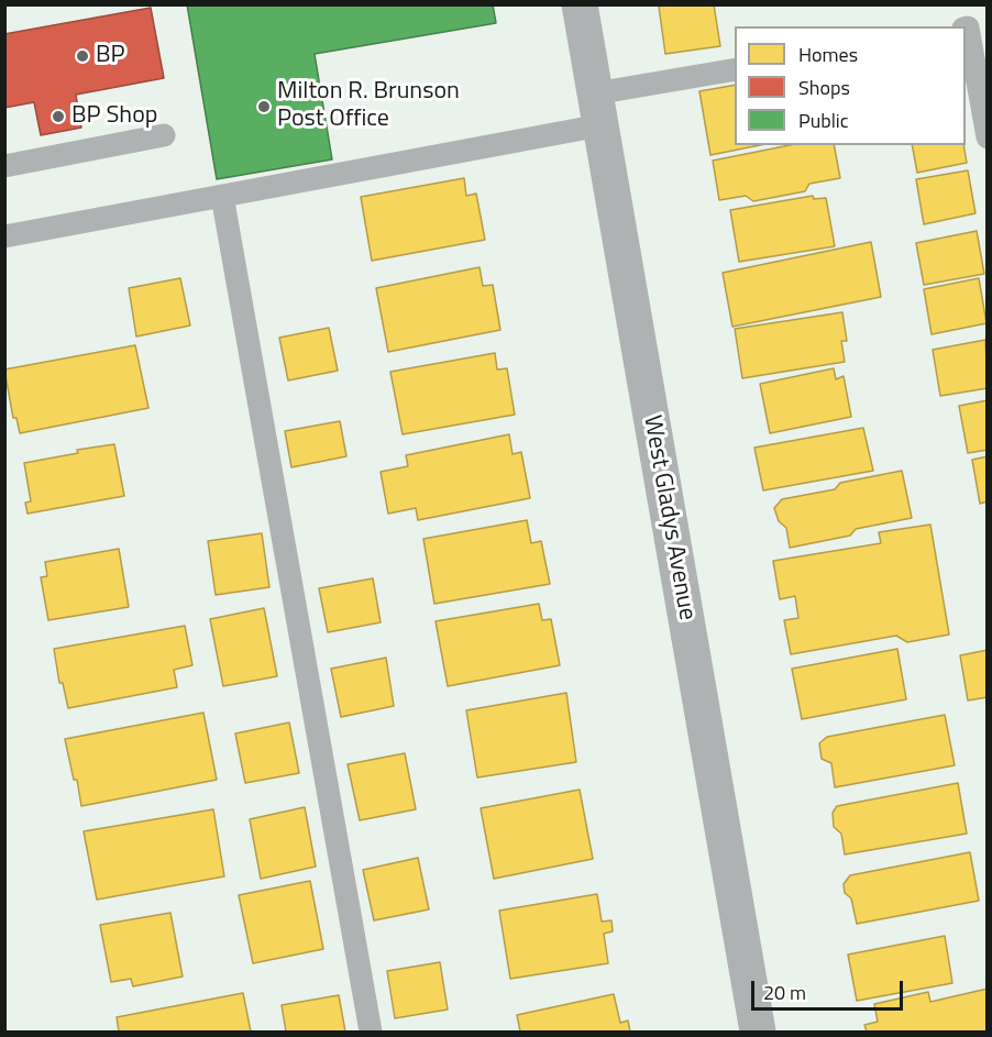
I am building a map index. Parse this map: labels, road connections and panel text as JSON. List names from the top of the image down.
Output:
{
  "streets": {
    "street": ["West Gladys Avenue"]
  },
  "places": ["BP", "Milton R. Brunson Post Office", "BP Shop"],
  "legend": ["Homes", "Shops", "Public"],
  "scale_bar": "20 m"
}
